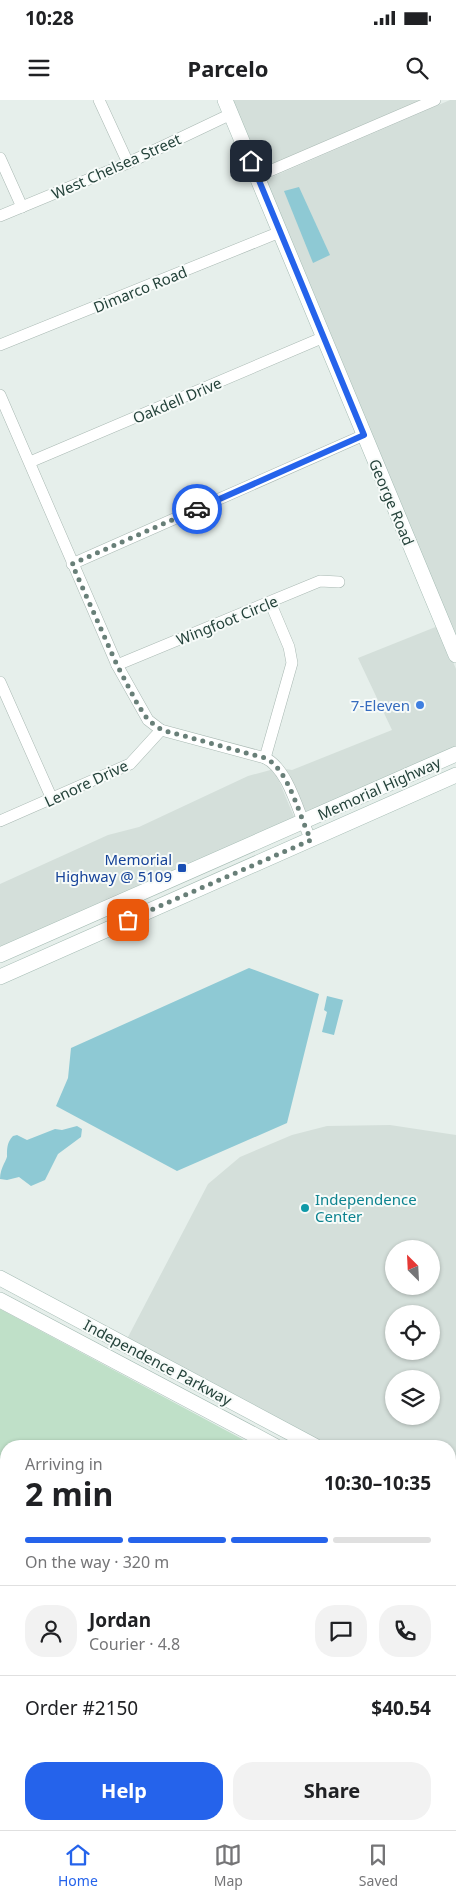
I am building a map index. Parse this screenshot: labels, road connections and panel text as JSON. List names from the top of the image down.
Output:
{
  "streets": {
    "main road": ["George Road", "Memorial Highway", "Independence Parkway"],
    "street": [
      "West Chelsea Street",
      "Dimarco Road",
      "Oakdell Drive",
      "Wingfoot Circle",
      "Lenore Drive"
    ]
  },
  "crossings": [
    ["West Chelsea Street", "George Road"],
    ["Dimarco Road", "George Road"],
    ["Oakdell Drive", "George Road"]
  ],
  "places": {
    "other": ["7-Eleven", "Independence Center"],
    "transit": ["Memorial Highway @ 5109"]
  },
  "north": "top left",
  "page": {
    "status": "10:28",
    "header": "Parcelo",
    "heading": ["2 min", "Arriving in", "10:30–10:35"],
    "panel": [
      "Jordan",
      "Courier · 4.8",
      "Order #2150",
      "$40.54"
    ],
    "bar": "On the way · 320 m",
    "buttons": ["Help", "Share"],
    "tabs": ["Home", "Map", "Saved"]
  }
}
